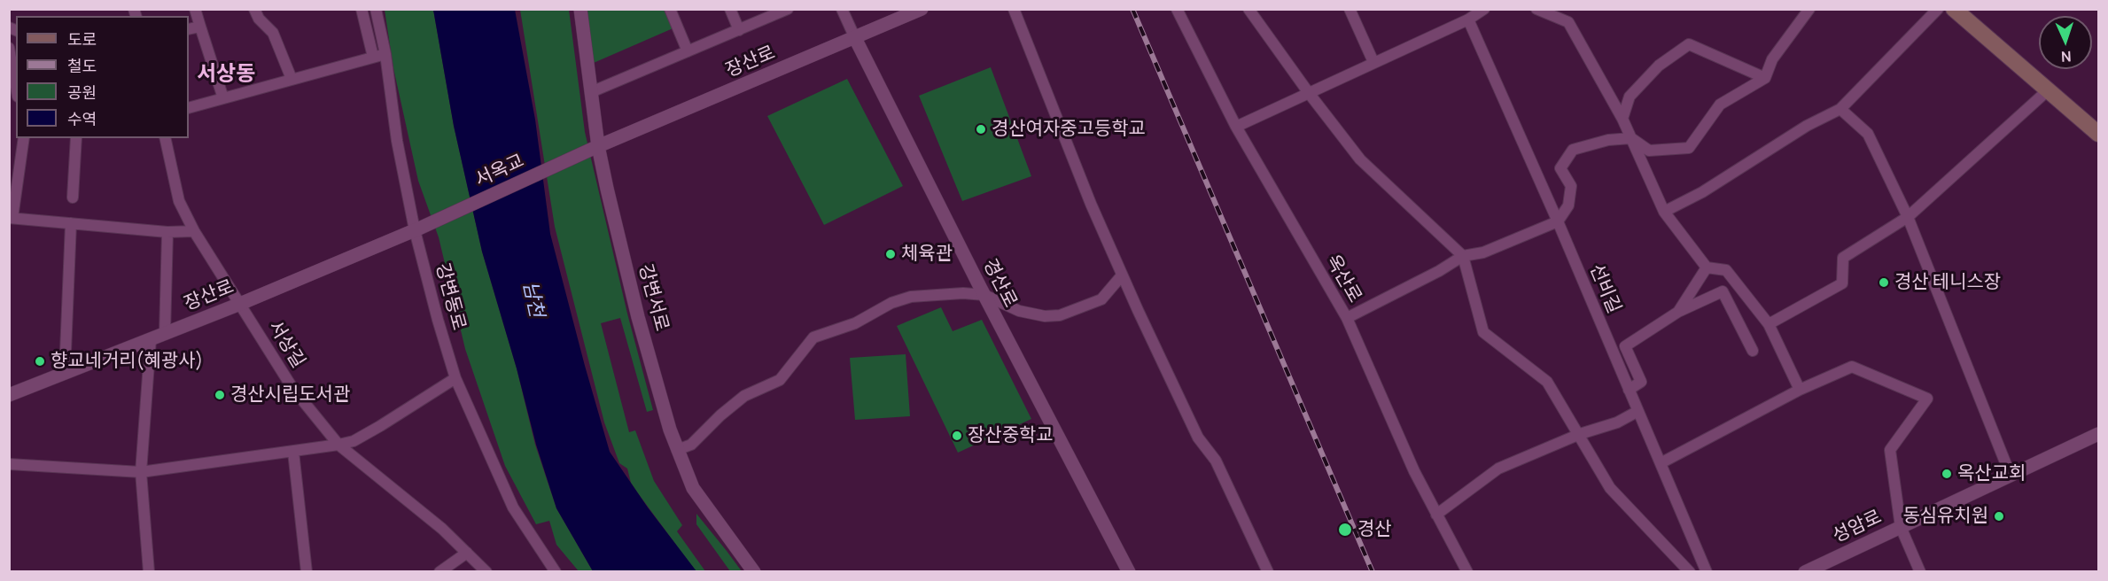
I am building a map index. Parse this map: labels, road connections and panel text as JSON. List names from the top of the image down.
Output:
{
  "streets": {
    "street": [
      "장산로",
      "서옥교",
      "옥산로",
      "경산로",
      "선비길",
      "강변동로",
      "강변서로",
      "서상길",
      "성암로"
    ]
  },
  "crossings": [
    ["장산로", "서옥교"],
    ["장산로", "경산로"],
    ["장산로", "강변동로"],
    ["장산로", "강변서로"],
    ["장산로", "서상길"],
    ["서옥교", "강변동로"],
    ["서옥교", "강변서로"]
  ],
  "districts": ["서상동"],
  "water": ["남천"],
  "places": [
    "경산여자중고등학교",
    "체육관",
    "경산 테니스장",
    "향교네거리(혜광사)",
    "경산시립도서관",
    "장산중학교",
    "옥산교회",
    "동심유치원",
    "경산"
  ],
  "legend": [
    "도로",
    "철도",
    "공원",
    "수역"
  ],
  "north": "bottom"
}
